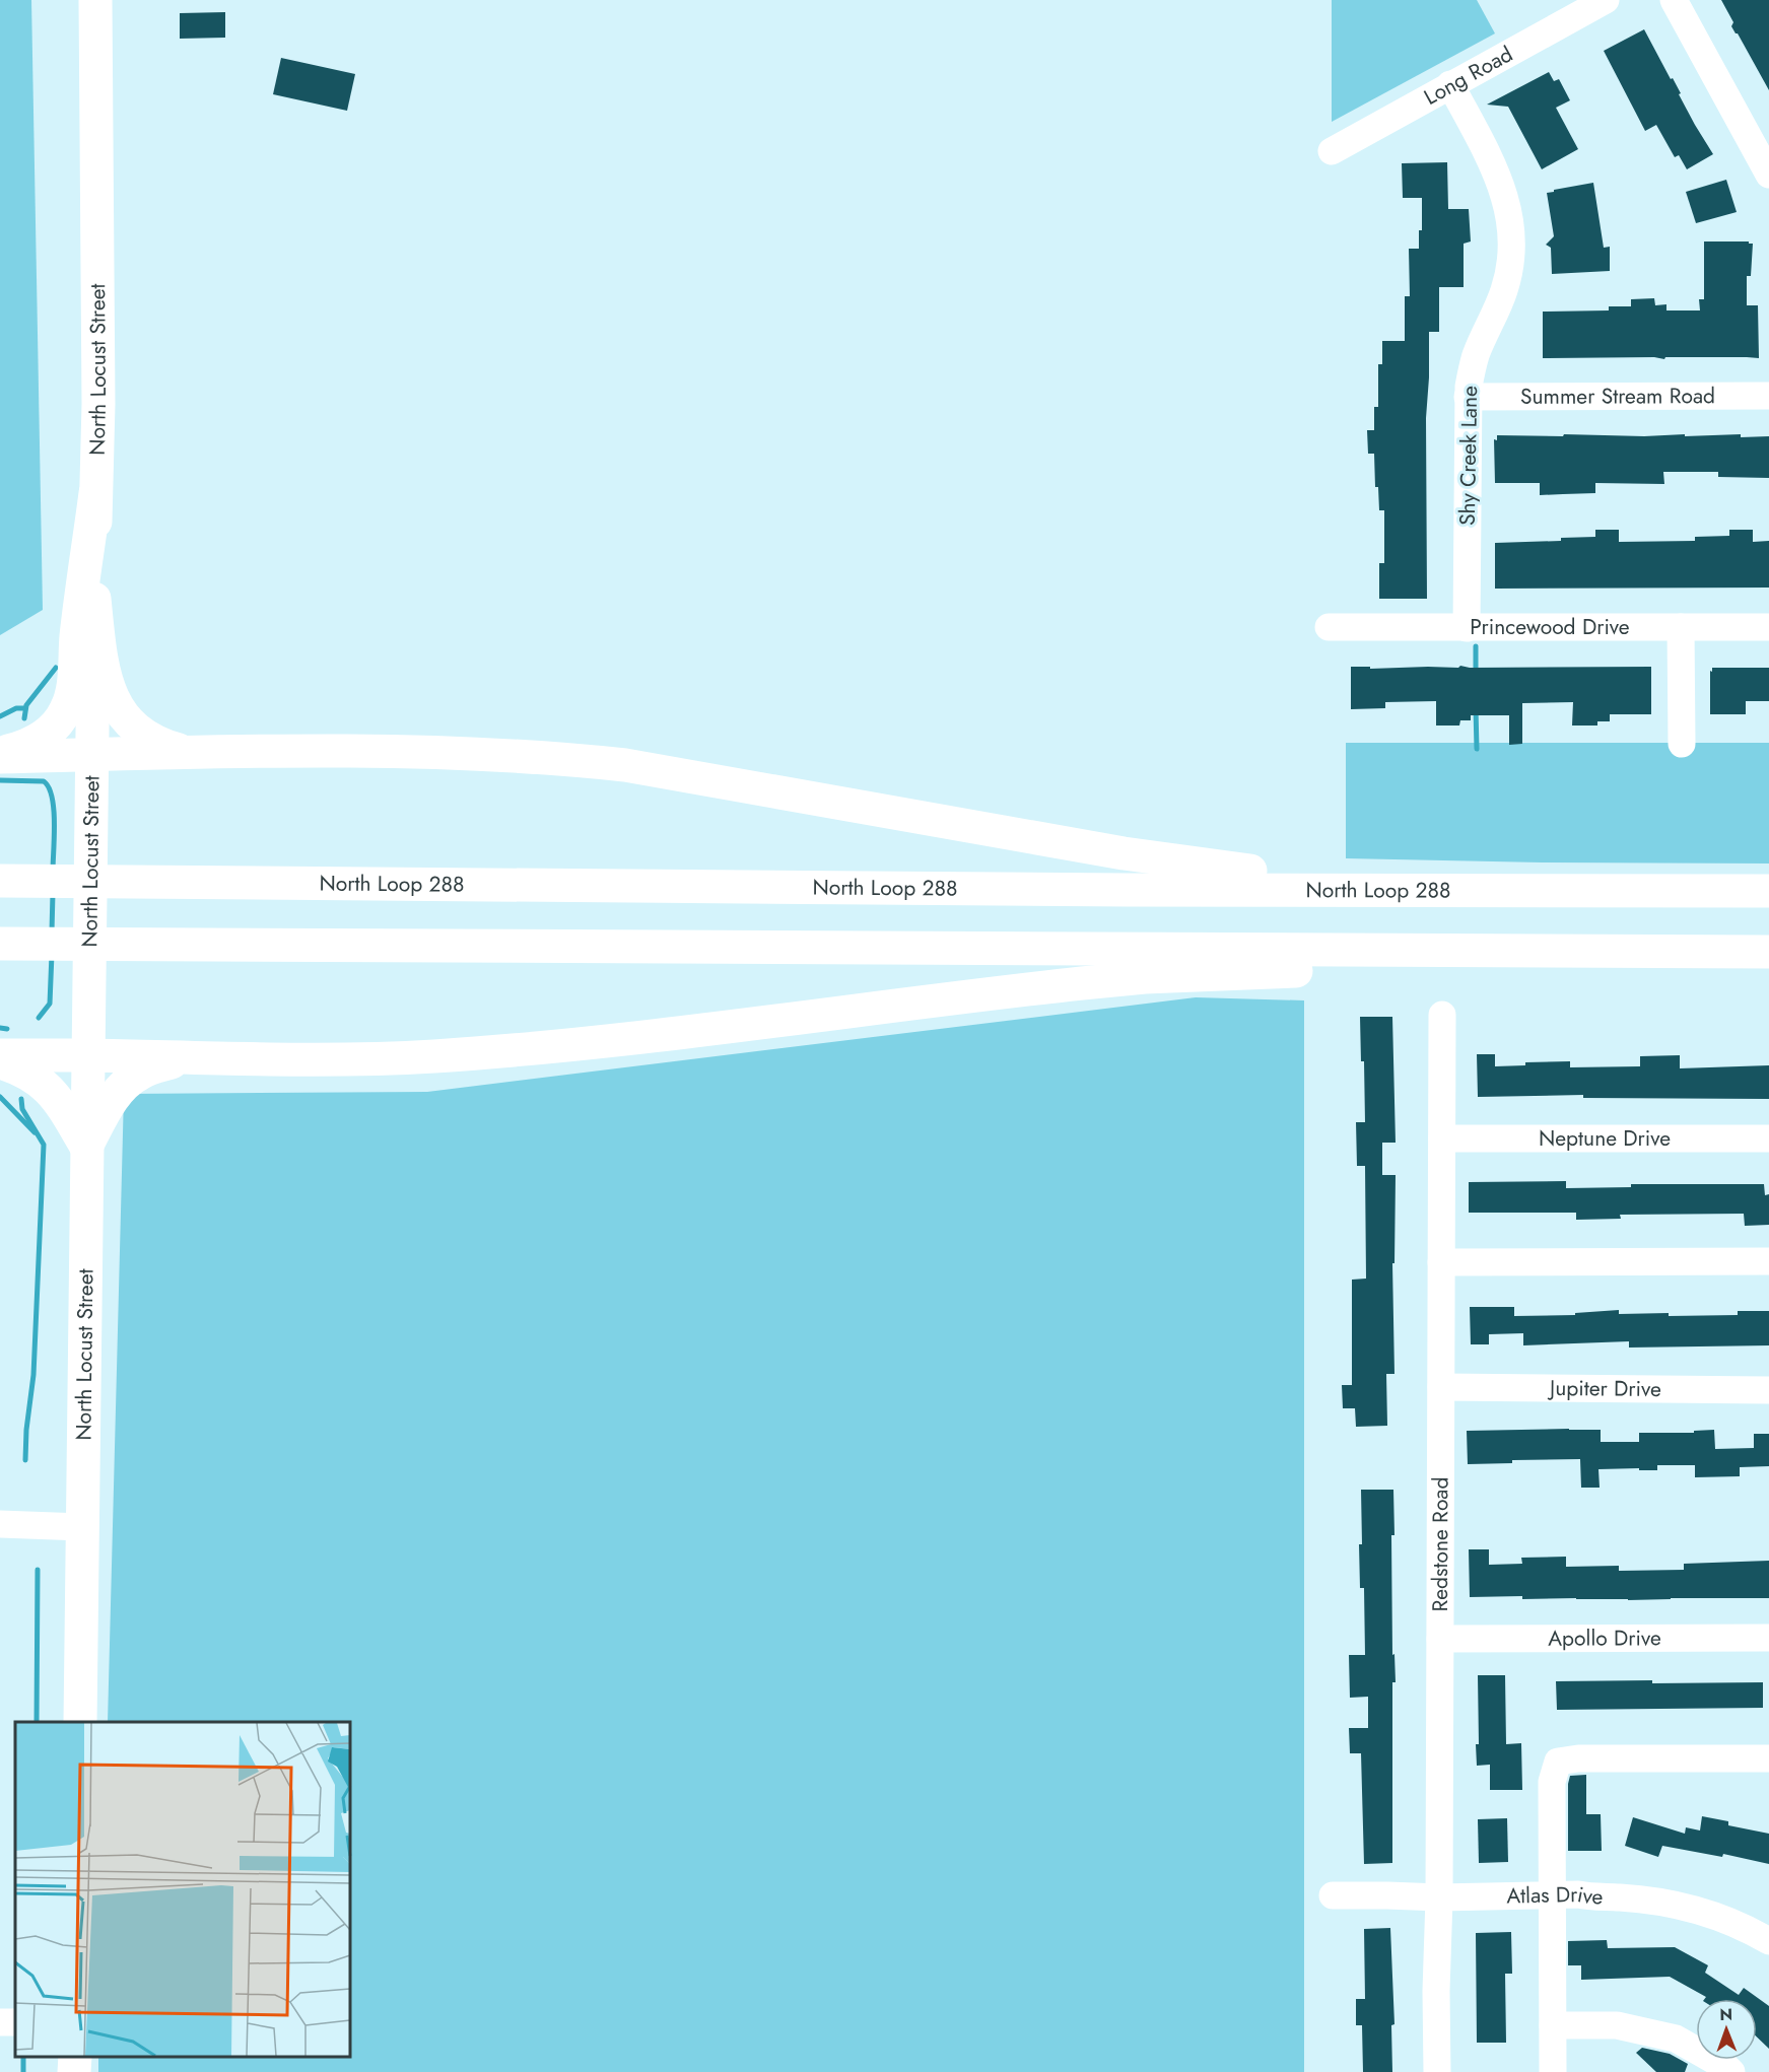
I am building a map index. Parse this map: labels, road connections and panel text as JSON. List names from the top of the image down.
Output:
{
  "streets": {
    "main road": ["North Locust Street", "North Loop 288"],
    "street": [
      "Long Road",
      "Summer Stream Road",
      "Shy Creek Lane",
      "Princewood Drive",
      "Neptune Drive",
      "Jupiter Drive",
      "Redstone Road",
      "Apollo Drive",
      "Atlas Drive"
    ]
  },
  "crossings": [
    ["Long Road", "Shy Creek Lane"],
    ["Summer Stream Road", "Shy Creek Lane"],
    ["Shy Creek Lane", "Princewood Drive"],
    ["Neptune Drive", "Redstone Road"],
    ["Jupiter Drive", "Redstone Road"],
    ["Redstone Road", "Apollo Drive"],
    ["Redstone Road", "Atlas Drive"]
  ],
  "north": "top"
}
